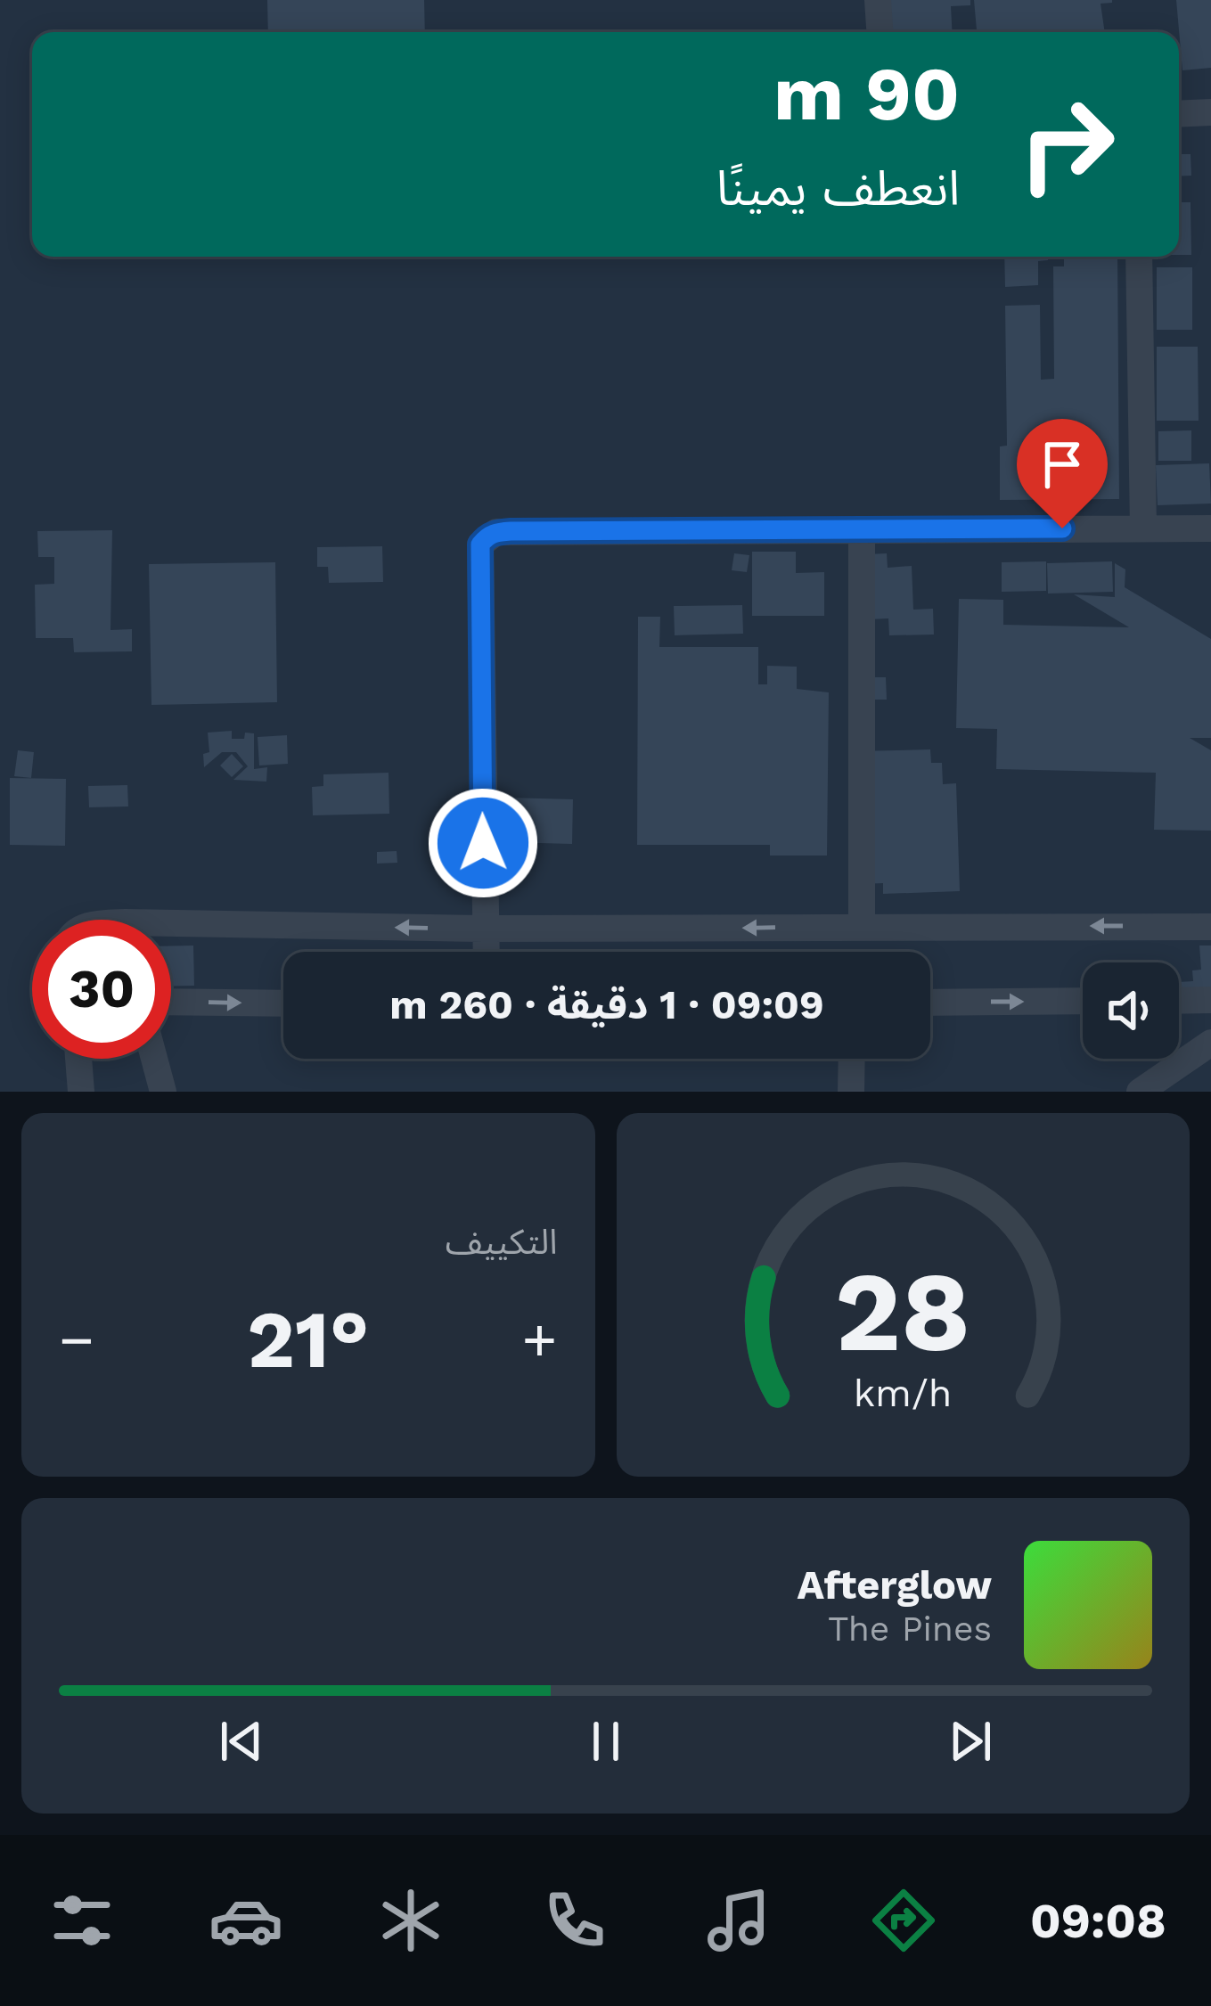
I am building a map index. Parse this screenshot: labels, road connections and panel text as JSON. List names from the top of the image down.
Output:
{
  "page": {
    "turn": ["90 m", "انعطف يمينًا"],
    "limit": "30",
    "trip": "09:09 · 1 دقيقة · 260 m",
    "tile": "التكييف",
    "heat": ["−", "21°", "+"],
    "song": ["Afterglow", "The Pines"],
    "tabs": "09:08",
    "gauge": ["28", "km/h"]
  }
}
